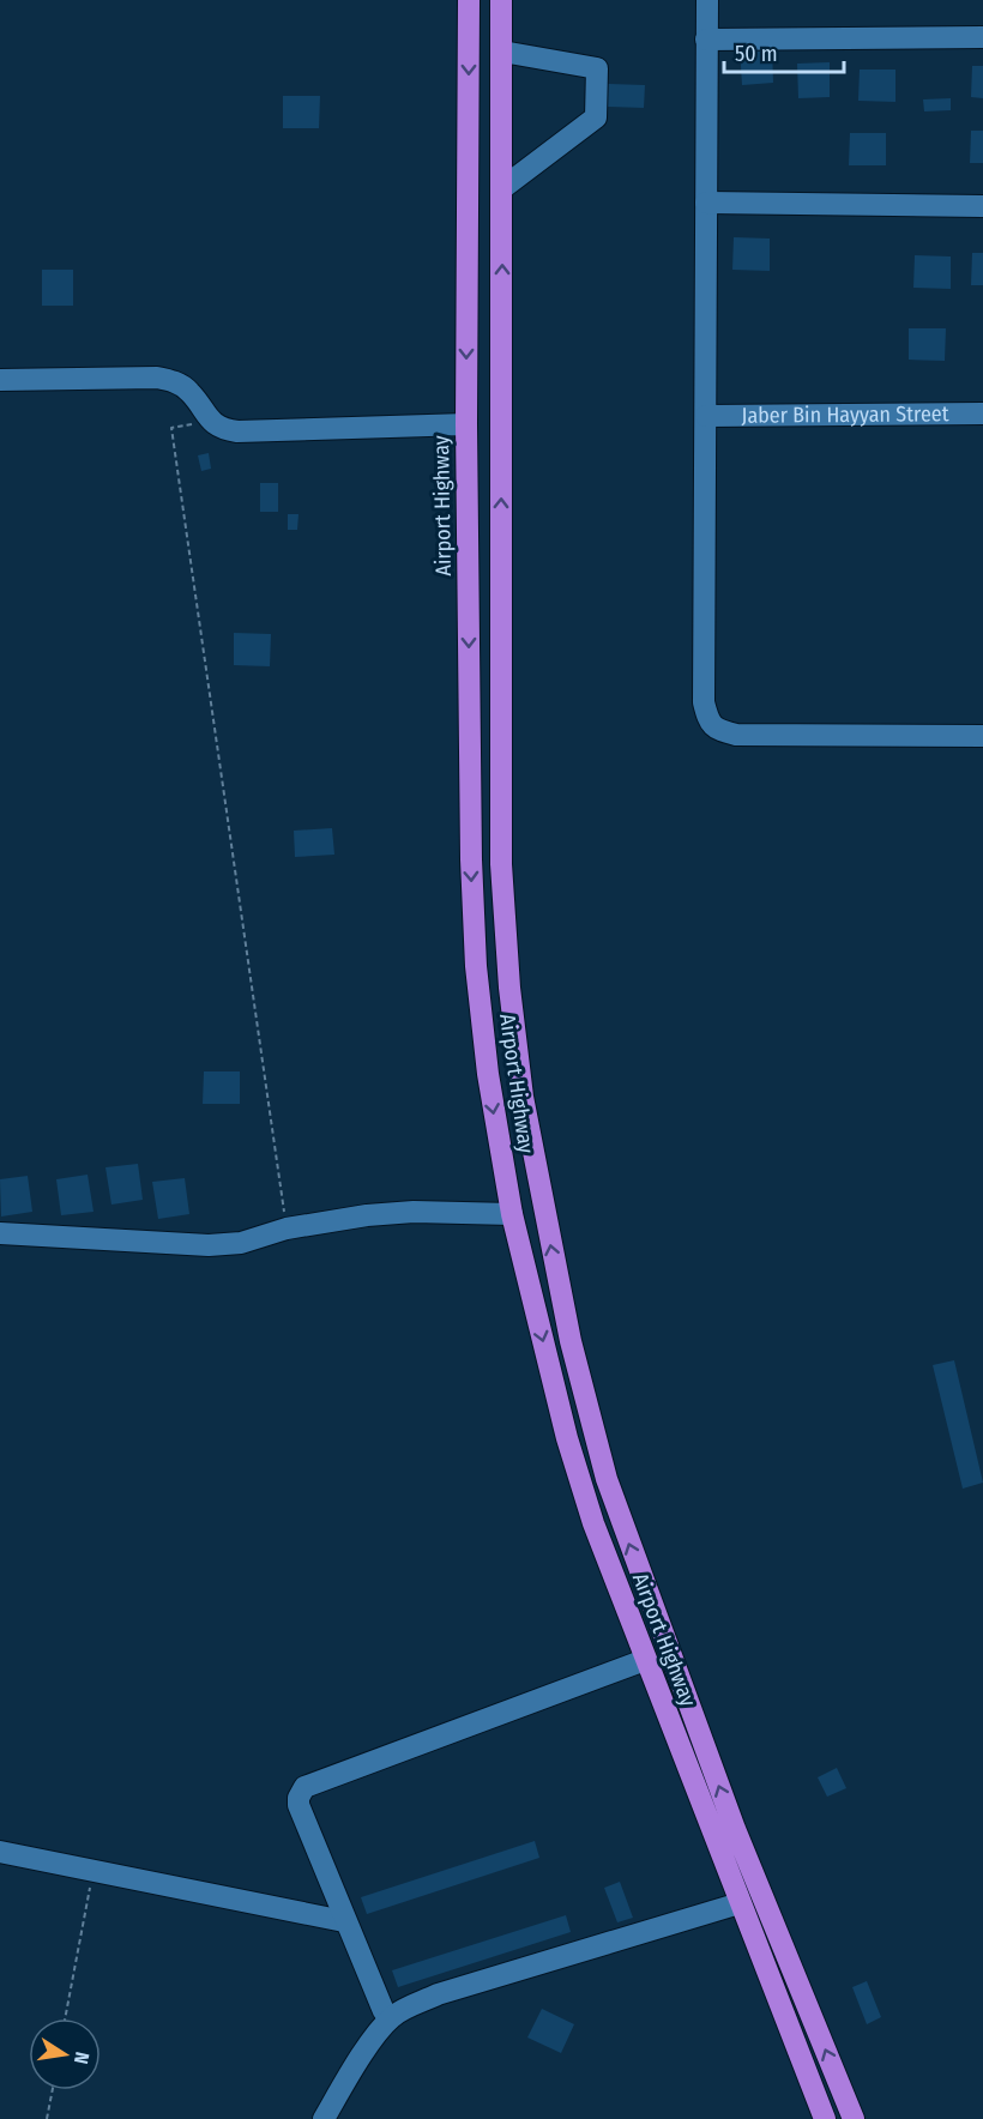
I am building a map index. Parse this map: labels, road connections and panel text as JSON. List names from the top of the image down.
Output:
{
  "streets": {
    "highway": ["Airport Highway"],
    "street": ["Jaber Bin Hayyan Street"]
  },
  "scale_bar": "50 m",
  "north": "right"
}
